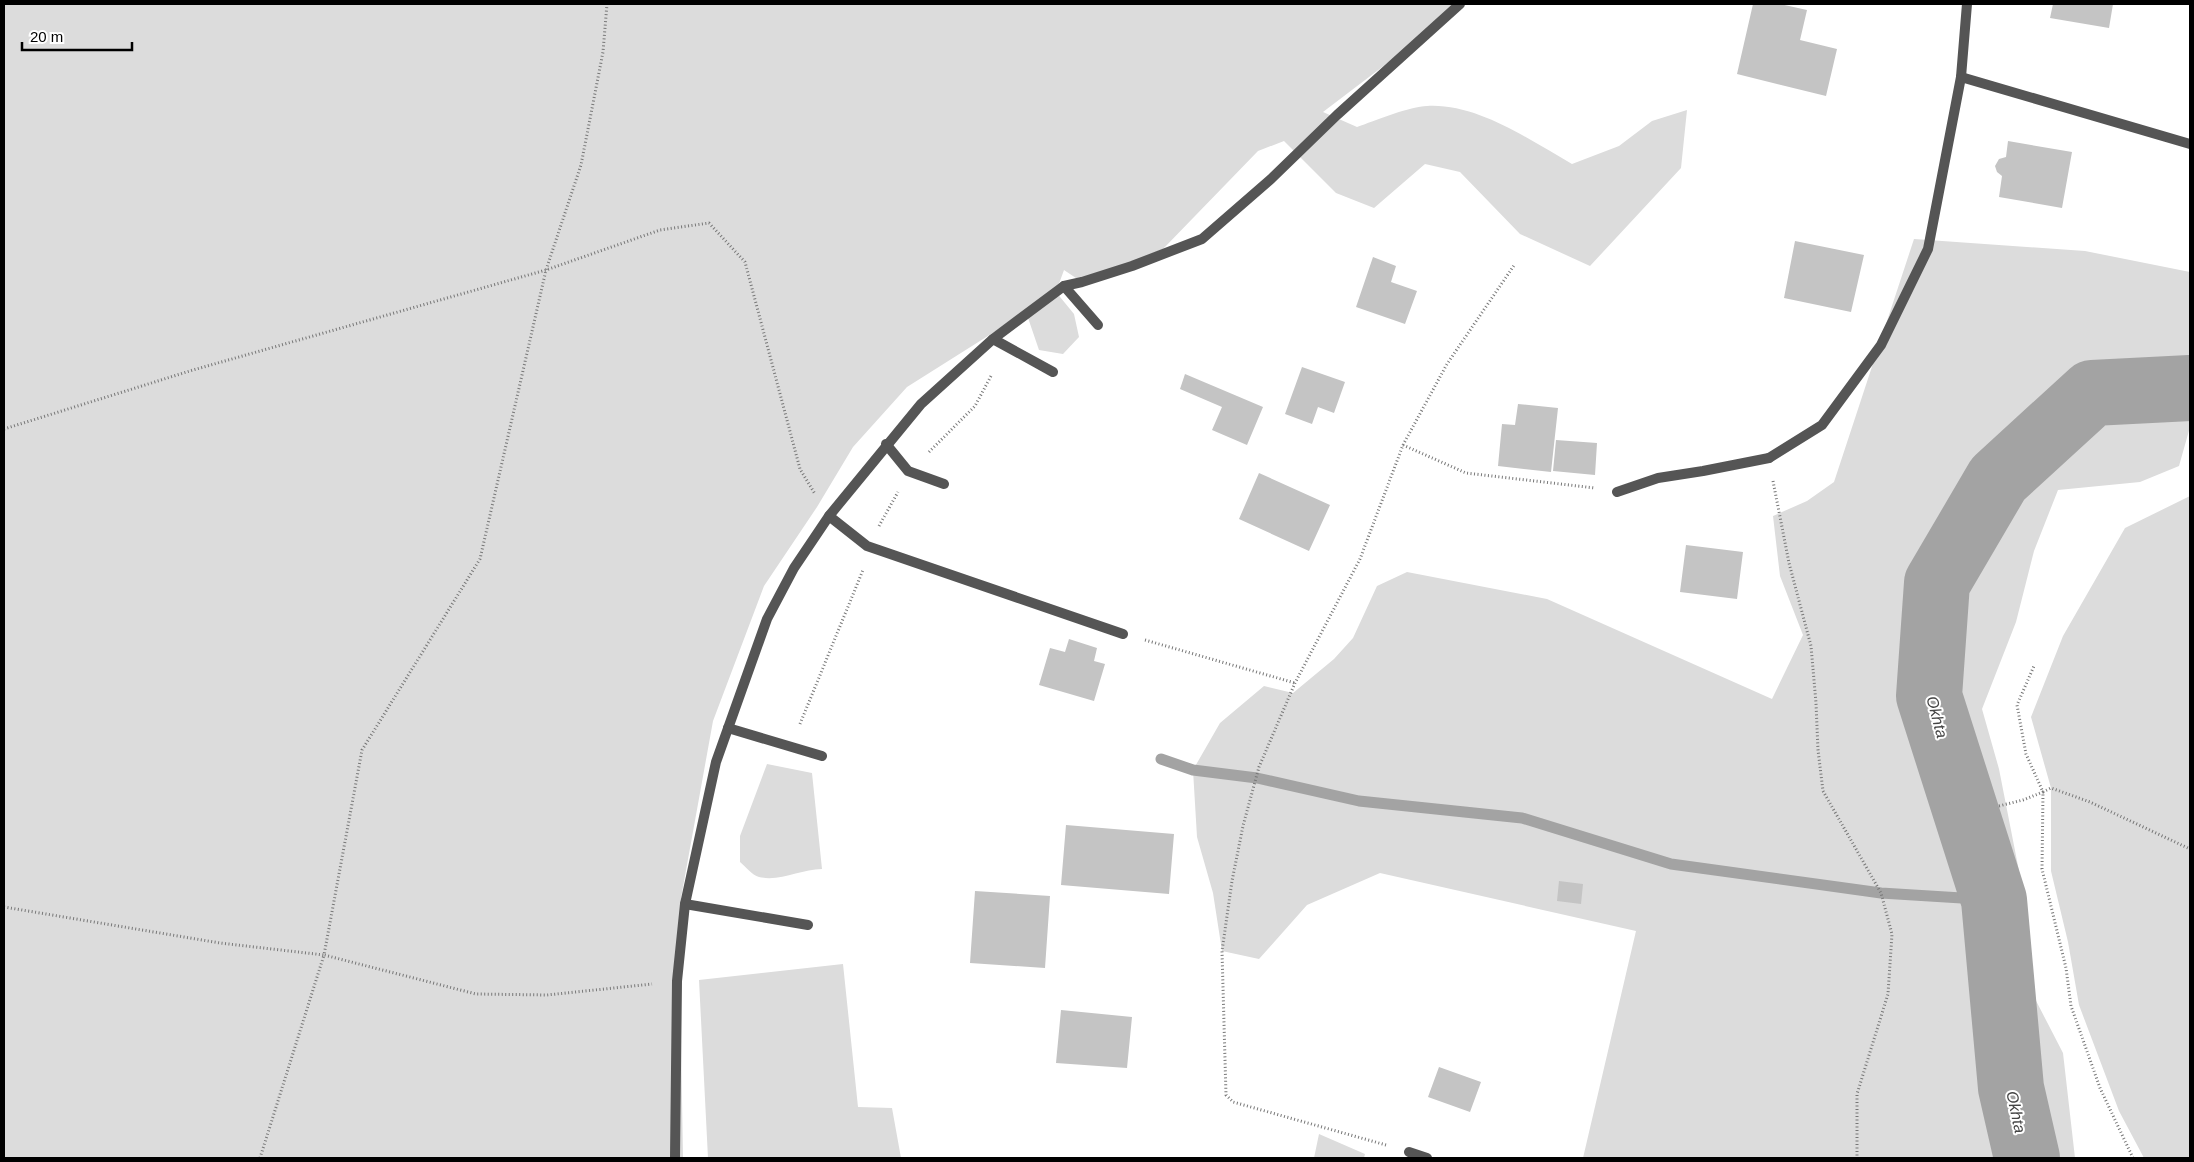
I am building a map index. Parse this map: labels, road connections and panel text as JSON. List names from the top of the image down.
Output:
{
  "water": ["Okhta"],
  "scale_bar": "20 m"
}
